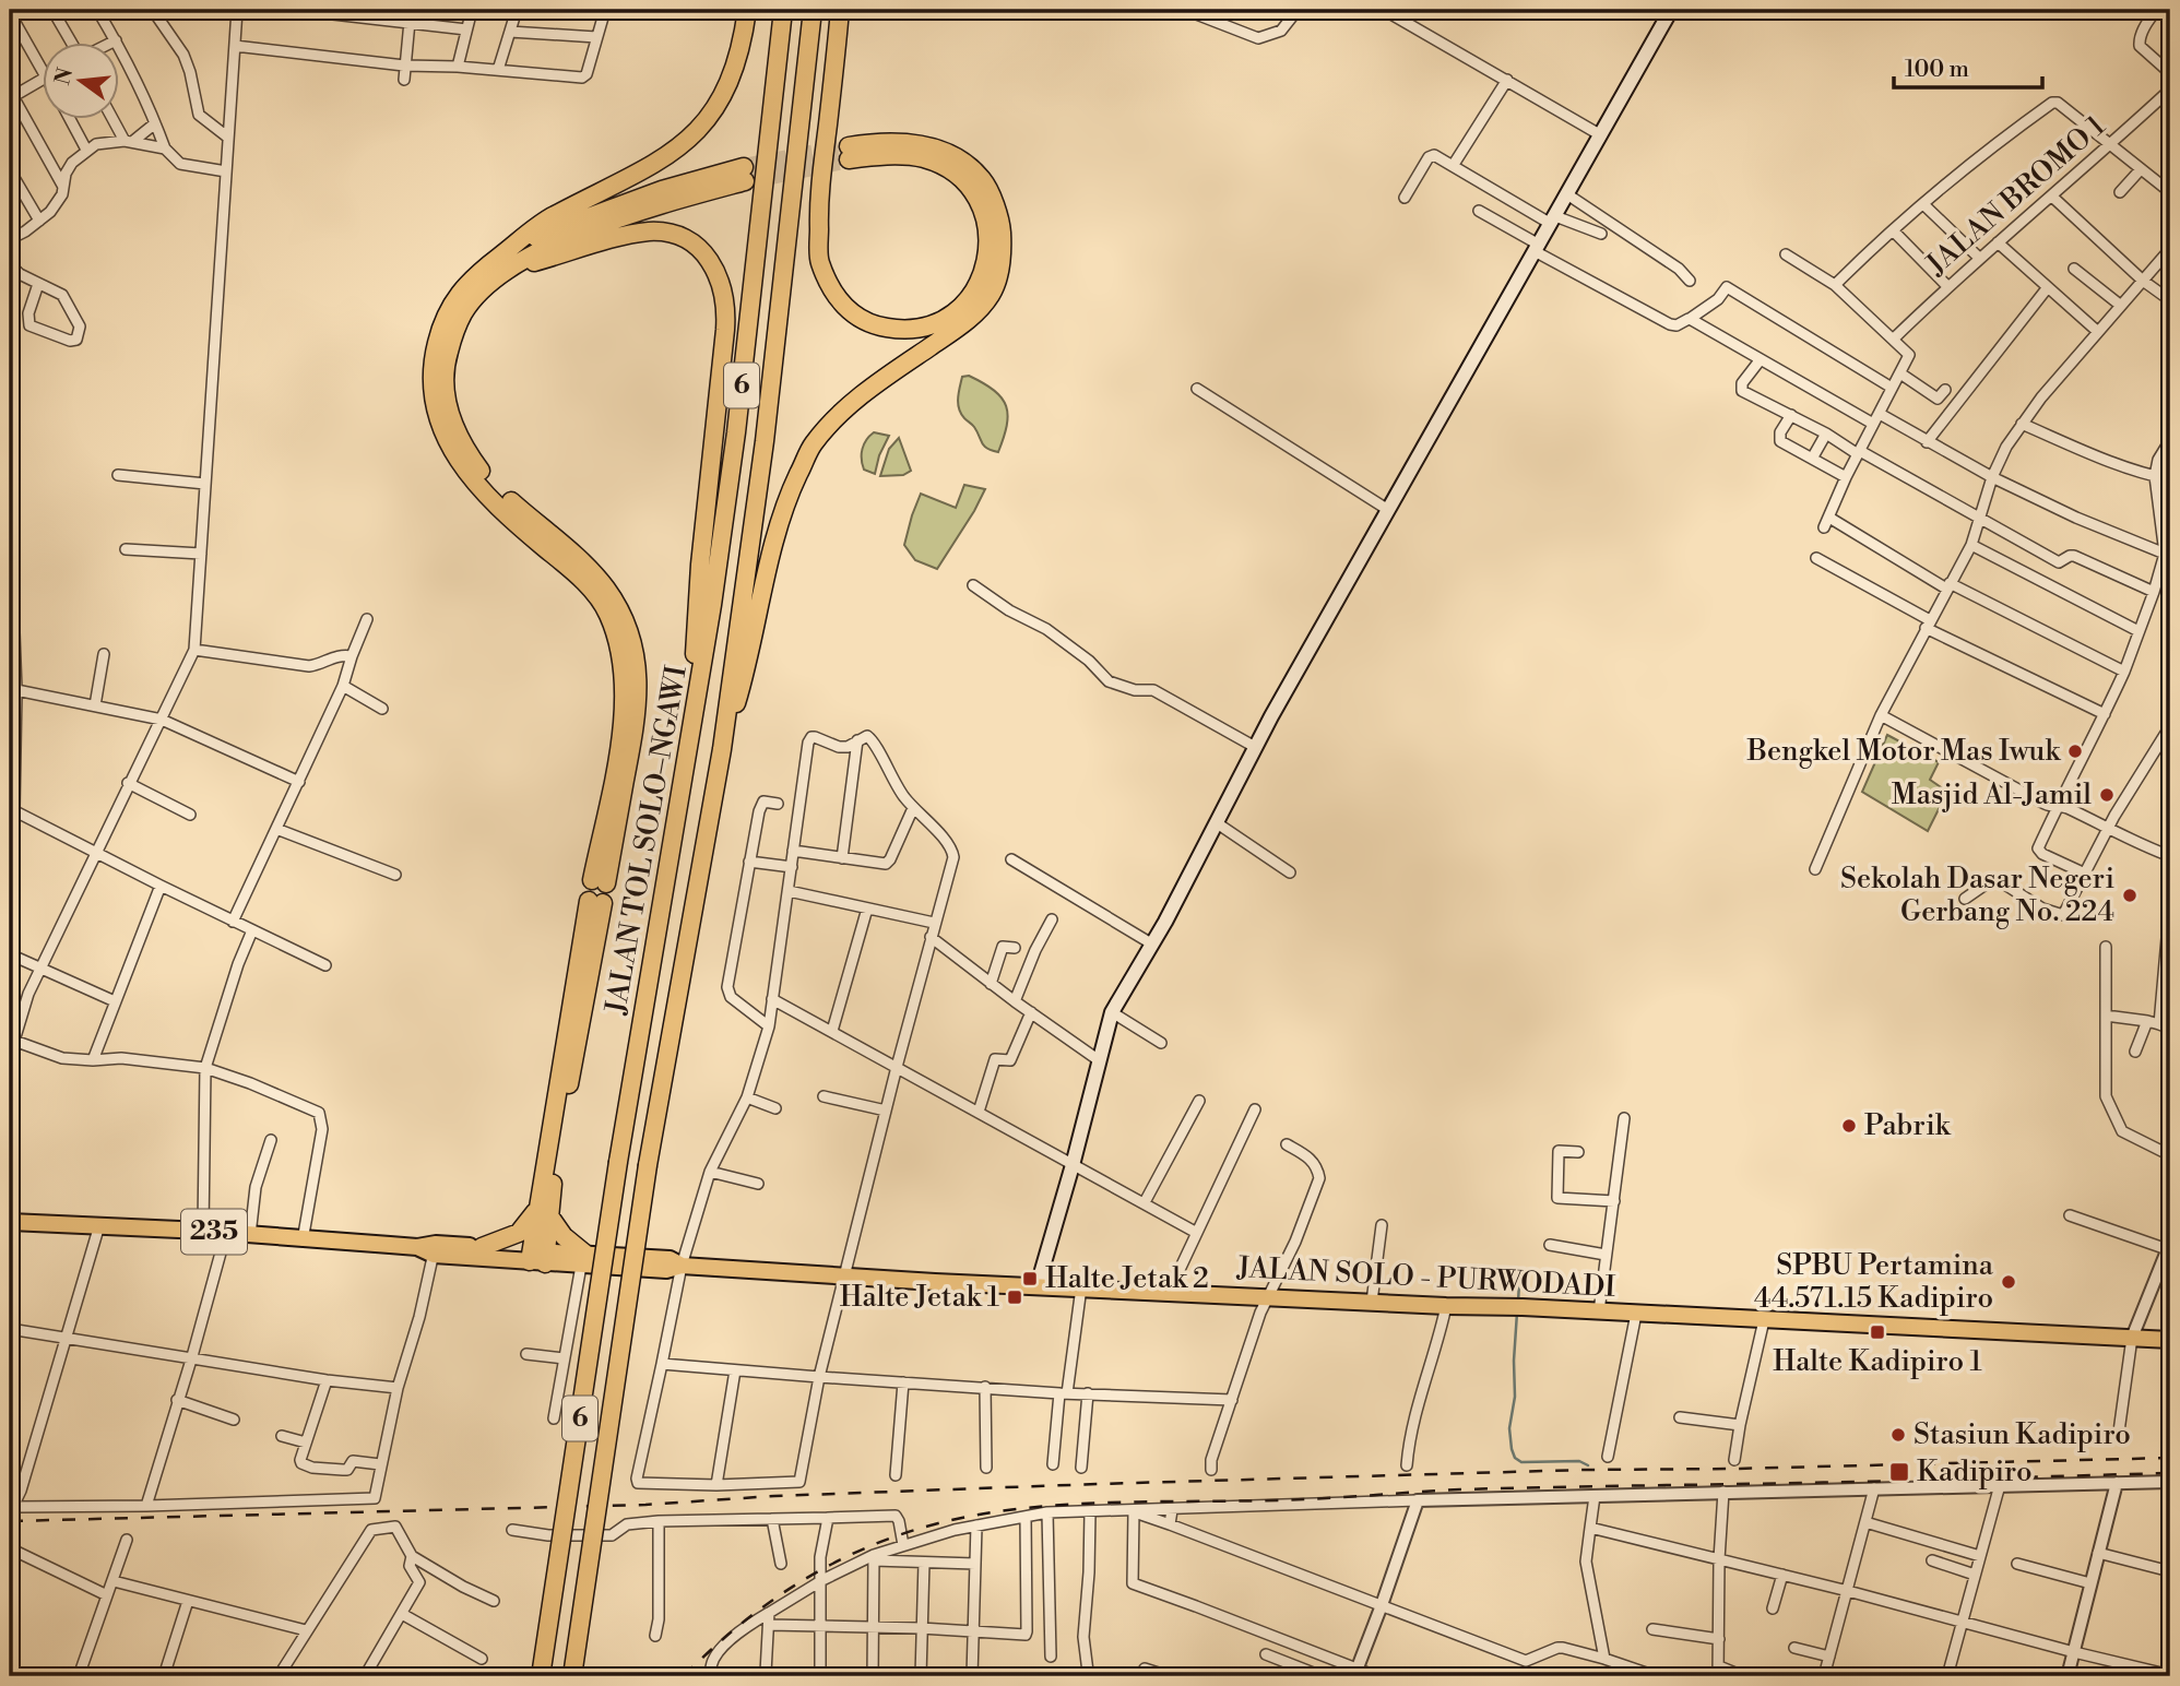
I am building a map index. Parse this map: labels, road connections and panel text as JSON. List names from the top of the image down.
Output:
{
  "streets": {
    "highway": ["6", "JALAN TOL SOLO–NGAWI"],
    "main road": ["235", "JALAN SOLO - PURWODADI"],
    "street": ["JALAN BROMO 1"]
  },
  "places": {
    "other": [
      "Bengkel Motor Mas Iwuk",
      "Masjid Al-Jamil",
      "Sekolah Dasar Negeri Gerbang No. 224",
      "Pabrik",
      "SPBU Pertamina 44.571.15 Kadipiro",
      "Stasiun Kadipiro"
    ],
    "transit": [
      "Halte Jetak 2",
      "Halte Jetak 1",
      "Halte Kadipiro 1",
      "Kadipiro"
    ]
  },
  "scale_bar": "100 m",
  "north": "left"
}
